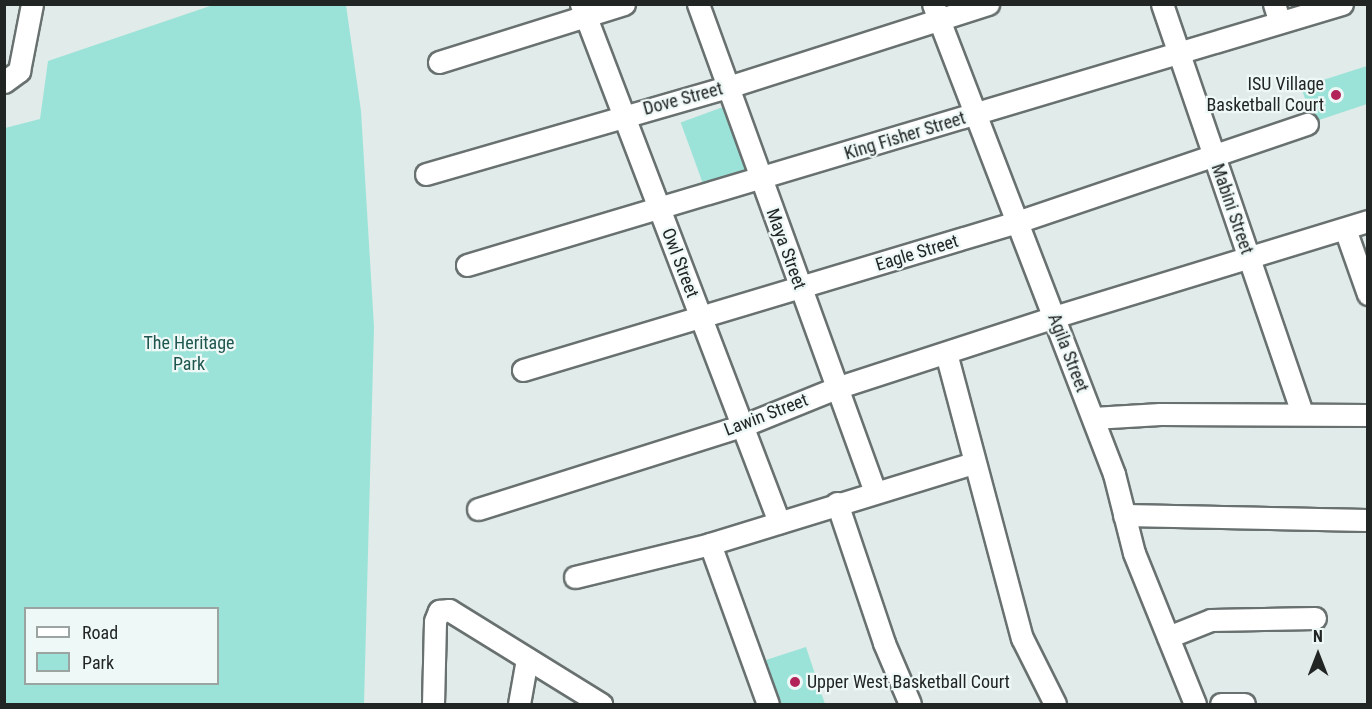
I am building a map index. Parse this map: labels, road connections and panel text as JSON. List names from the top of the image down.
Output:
{
  "streets": {
    "street": [
      "Dove Street",
      "King Fisher Street",
      "Mabini Street",
      "Maya Street",
      "Eagle Street",
      "Owl Street",
      "Agila Street",
      "Lawin Street"
    ]
  },
  "crossings": [
    ["Dove Street", "Maya Street"],
    ["Dove Street", "Owl Street"],
    ["Dove Street", "Agila Street"],
    ["King Fisher Street", "Mabini Street"],
    ["King Fisher Street", "Maya Street"],
    ["King Fisher Street", "Owl Street"],
    ["King Fisher Street", "Agila Street"],
    ["Mabini Street", "Eagle Street"],
    ["Mabini Street", "Lawin Street"],
    ["Maya Street", "Eagle Street"],
    ["Maya Street", "Lawin Street"],
    ["Eagle Street", "Owl Street"],
    ["Eagle Street", "Agila Street"],
    ["Owl Street", "Lawin Street"],
    ["Agila Street", "Lawin Street"]
  ],
  "parks": ["The Heritage Park"],
  "places": ["ISU Village Basketball Court", "Upper West Basketball Court"],
  "legend": ["Road", "Park"],
  "north": "top"
}
